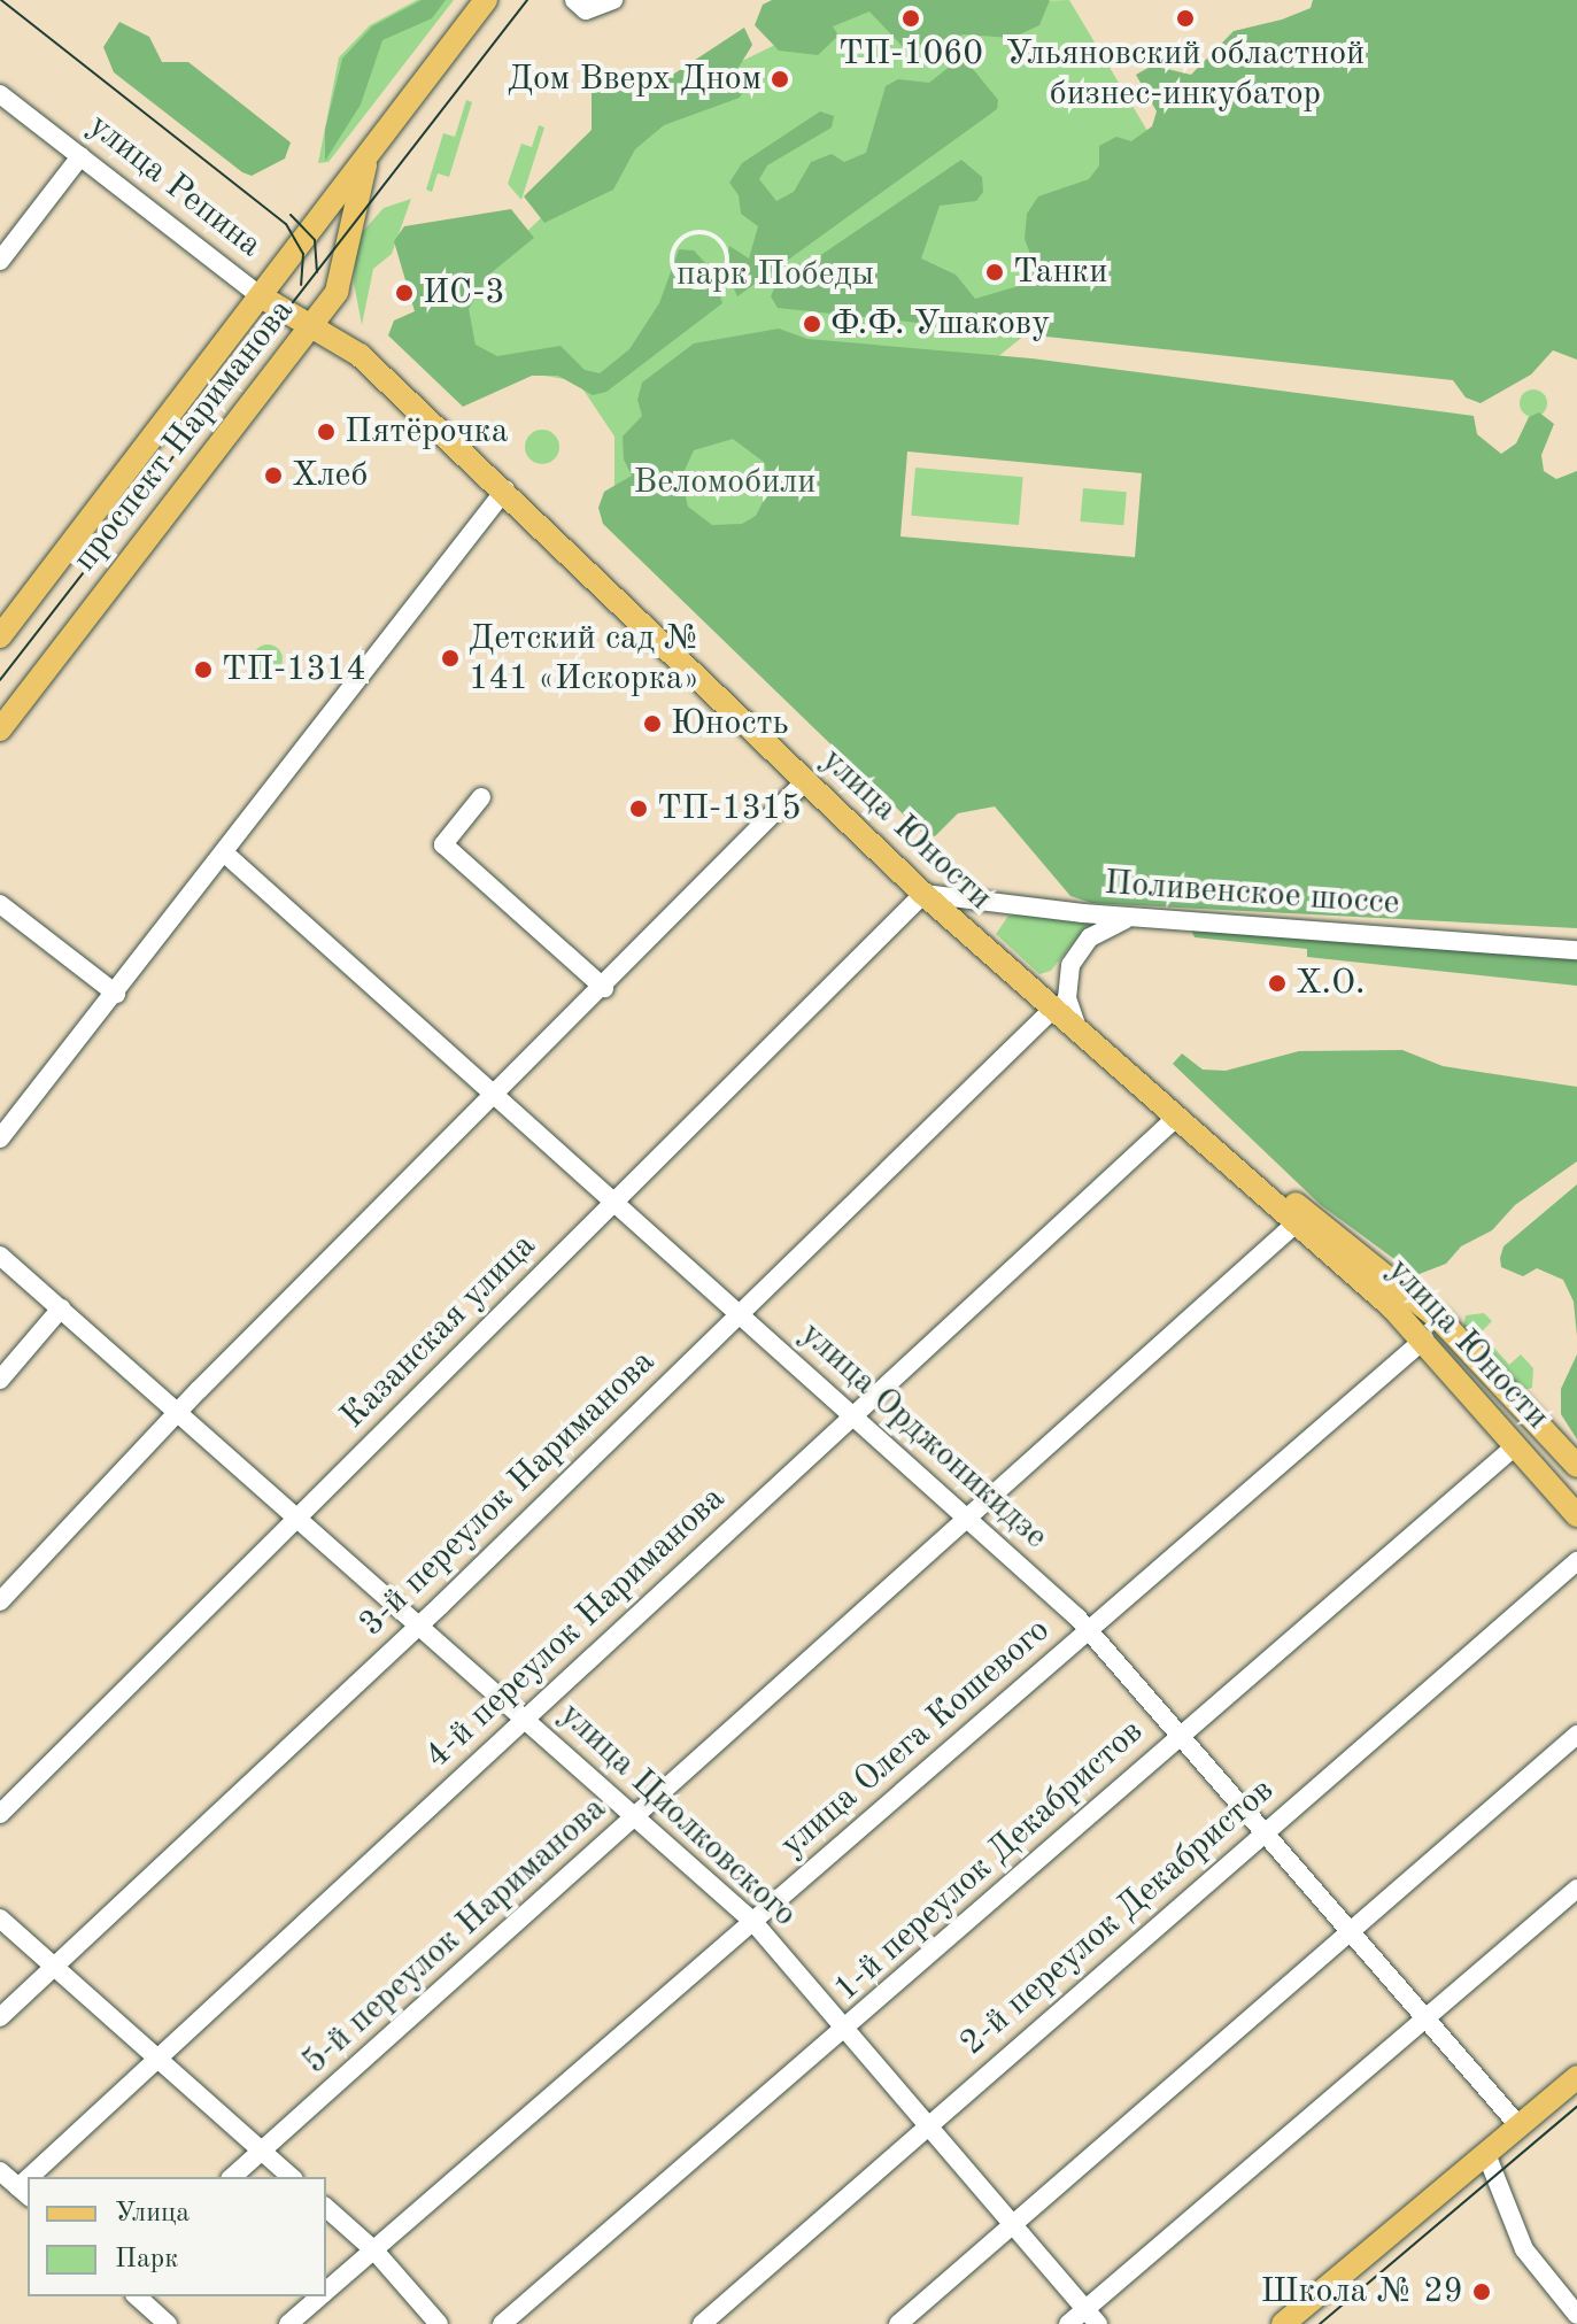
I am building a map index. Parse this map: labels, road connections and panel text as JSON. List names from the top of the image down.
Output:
{
  "streets": {
    "main road": ["улица Репина", "проспект Нариманова", "улица Юности"],
    "street": [
      "Поливенское шоссе",
      "Казанская улица",
      "улица Орджоникидзе",
      "3-й переулок Нариманова",
      "4-й переулок Нариманова",
      "улица Олега Кошевого",
      "улица Циолковского",
      "1-й переулок Декабристов",
      "2-й переулок Декабристов",
      "5-й переулок Нариманова"
    ]
  },
  "crossings": [
    ["улица Репина", "проспект Нариманова"],
    ["улица Репина", "улица Юности"],
    ["проспект Нариманова", "улица Юности"],
    ["улица Юности", "Поливенское шоссе"],
    ["улица Юности", "Казанская улица"],
    ["улица Юности", "3-й переулок Нариманова"],
    ["улица Юности", "4-й переулок Нариманова"],
    ["улица Юности", "улица Олега Кошевого"],
    ["улица Юности", "1-й переулок Декабристов"],
    ["улица Юности", "5-й переулок Нариманова"],
    ["Поливенское шоссе", "Казанская улица"],
    ["Казанская улица", "улица Орджоникидзе"],
    ["Казанская улица", "улица Циолковского"],
    ["улица Орджоникидзе", "3-й переулок Нариманова"],
    ["улица Орджоникидзе", "4-й переулок Нариманова"],
    ["улица Орджоникидзе", "улица Олега Кошевого"],
    ["улица Орджоникидзе", "1-й переулок Декабристов"],
    ["улица Орджоникидзе", "2-й переулок Декабристов"],
    ["улица Орджоникидзе", "5-й переулок Нариманова"],
    ["3-й переулок Нариманова", "улица Циолковского"],
    ["4-й переулок Нариманова", "улица Циолковского"],
    ["улица Олега Кошевого", "улица Циолковского"],
    ["улица Циолковского", "1-й переулок Декабристов"],
    ["улица Циолковского", "2-й переулок Декабристов"],
    ["улица Циолковского", "5-й переулок Нариманова"]
  ],
  "parks": ["парк Победы", "Веломобили"],
  "places": [
    "ТП-1060",
    "Ульяновский областной бизнес-инкубатор",
    "Дом Вверх Дном",
    "Танки",
    "ИС-3",
    "Ф.Ф. Ушакову",
    "Пятёрочка",
    "Хлеб",
    "Детский сад № 141 «Искорка»",
    "ТП-1314",
    "Юность",
    "ТП-1315",
    "Х.О.",
    "Школа № 29"
  ],
  "legend": ["Улица", "Парк"]
}
